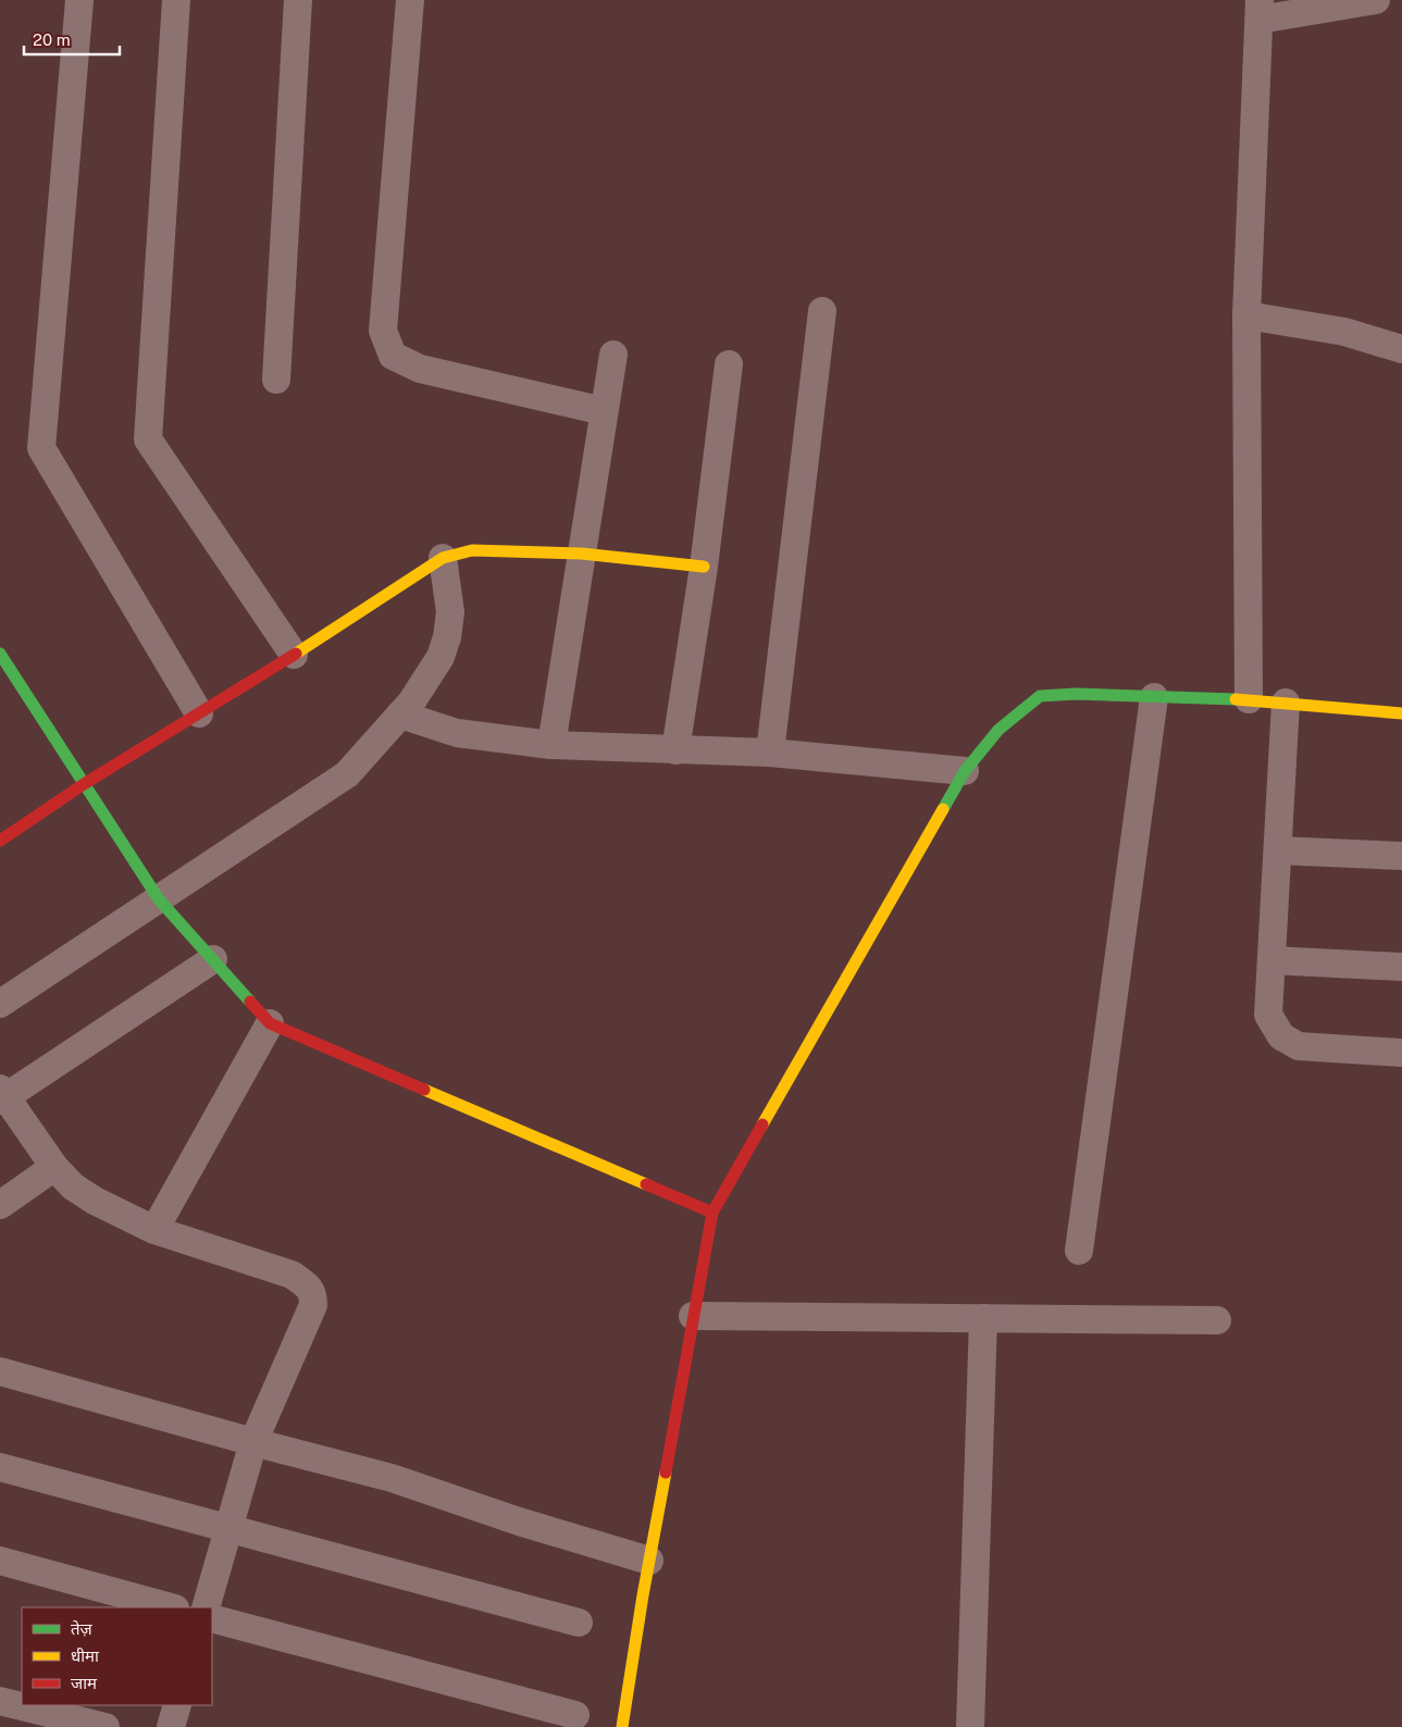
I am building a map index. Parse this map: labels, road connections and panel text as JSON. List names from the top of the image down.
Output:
{
  "legend": ["तेज़", "धीमा", "जाम"],
  "scale_bar": "20 m"
}
